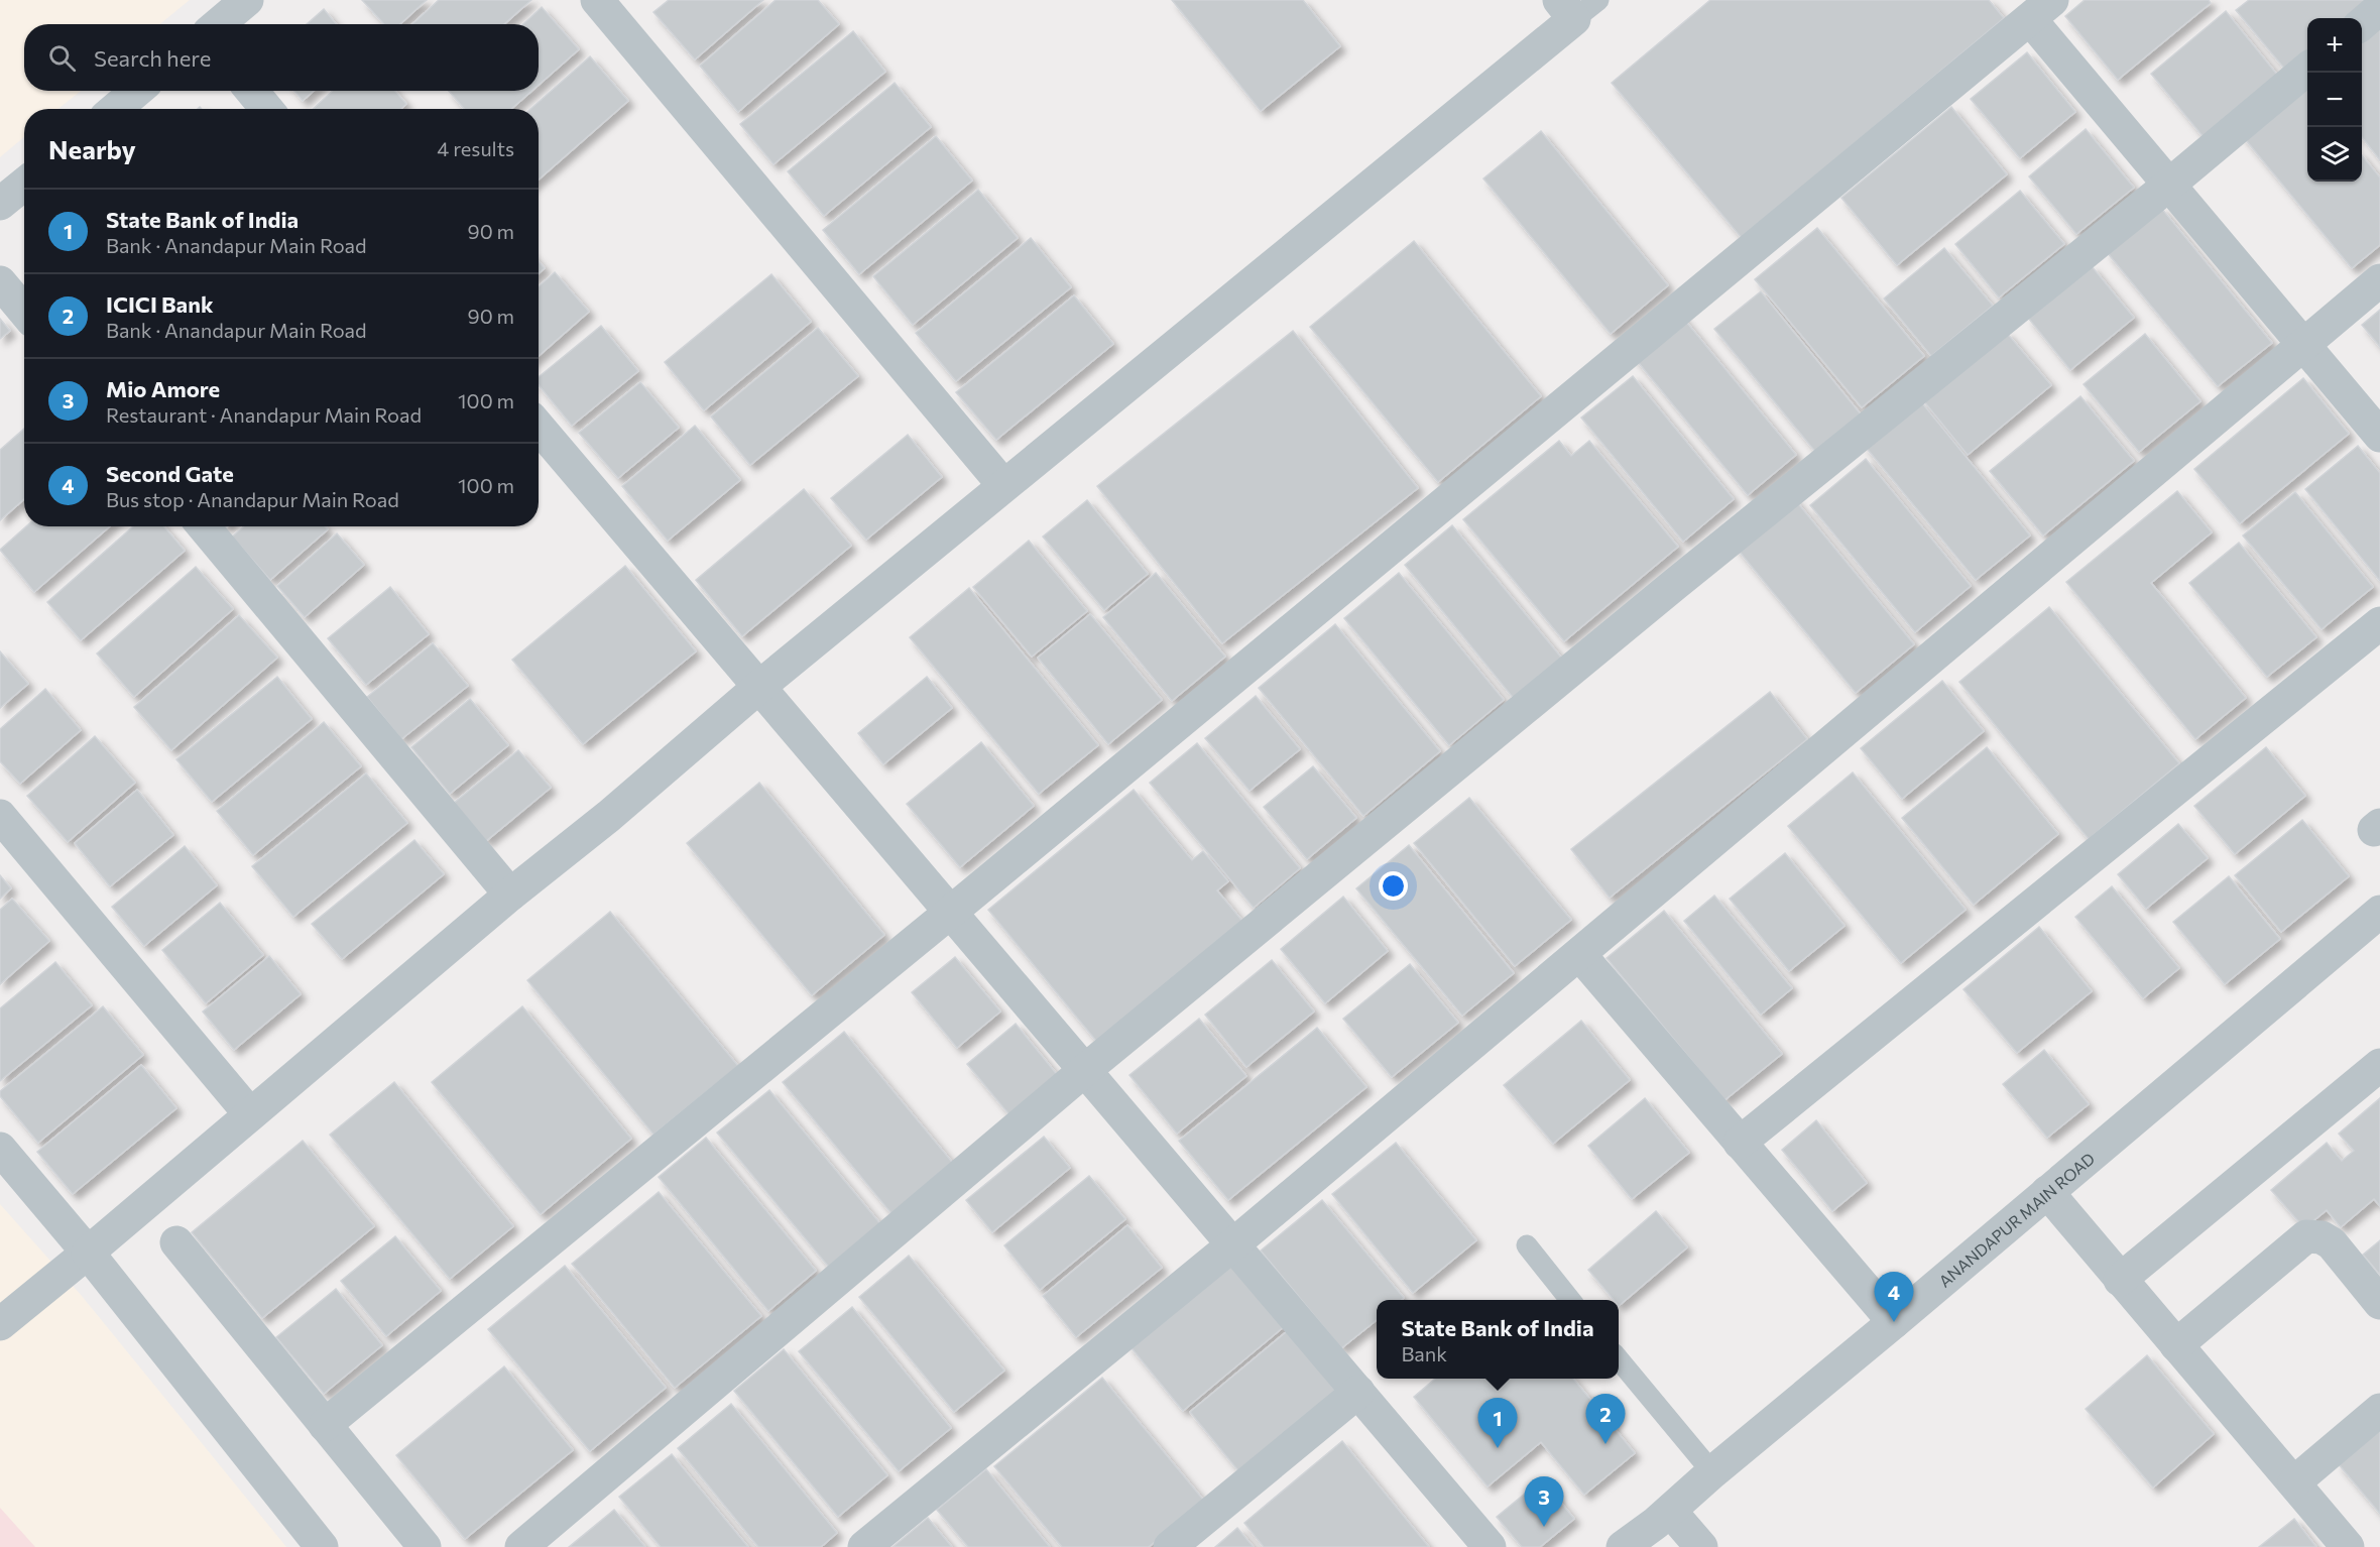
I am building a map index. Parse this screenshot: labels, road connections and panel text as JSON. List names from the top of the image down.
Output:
{
  "streets": {
    "street": ["ANANDAPUR MAIN ROAD"]
  },
  "page": {
    "map_buttons": ["+", "−"],
    "search": "Search here",
    "heading": ["Nearby", "4 results"],
    "list": [
      {
        "mark": "1",
        "name": "State Bank of India",
        "note": "Bank · Anandapur Main Road",
        "value": "90 m"
      },
      {
        "mark": "2",
        "name": "ICICI Bank",
        "note": "Bank · Anandapur Main Road",
        "value": "90 m"
      },
      {
        "mark": "3",
        "name": "Mio Amore",
        "note": "Restaurant · Anandapur Main Road",
        "value": "100 m"
      },
      {
        "mark": "4",
        "name": "Second Gate",
        "note": "Bus stop · Anandapur Main Road",
        "value": "100 m"
      }
    ],
    "pins": [
      "4",
      "2",
      "1",
      "3"
    ],
    "popup": ["State Bank of India", "Bank"]
  }
}
